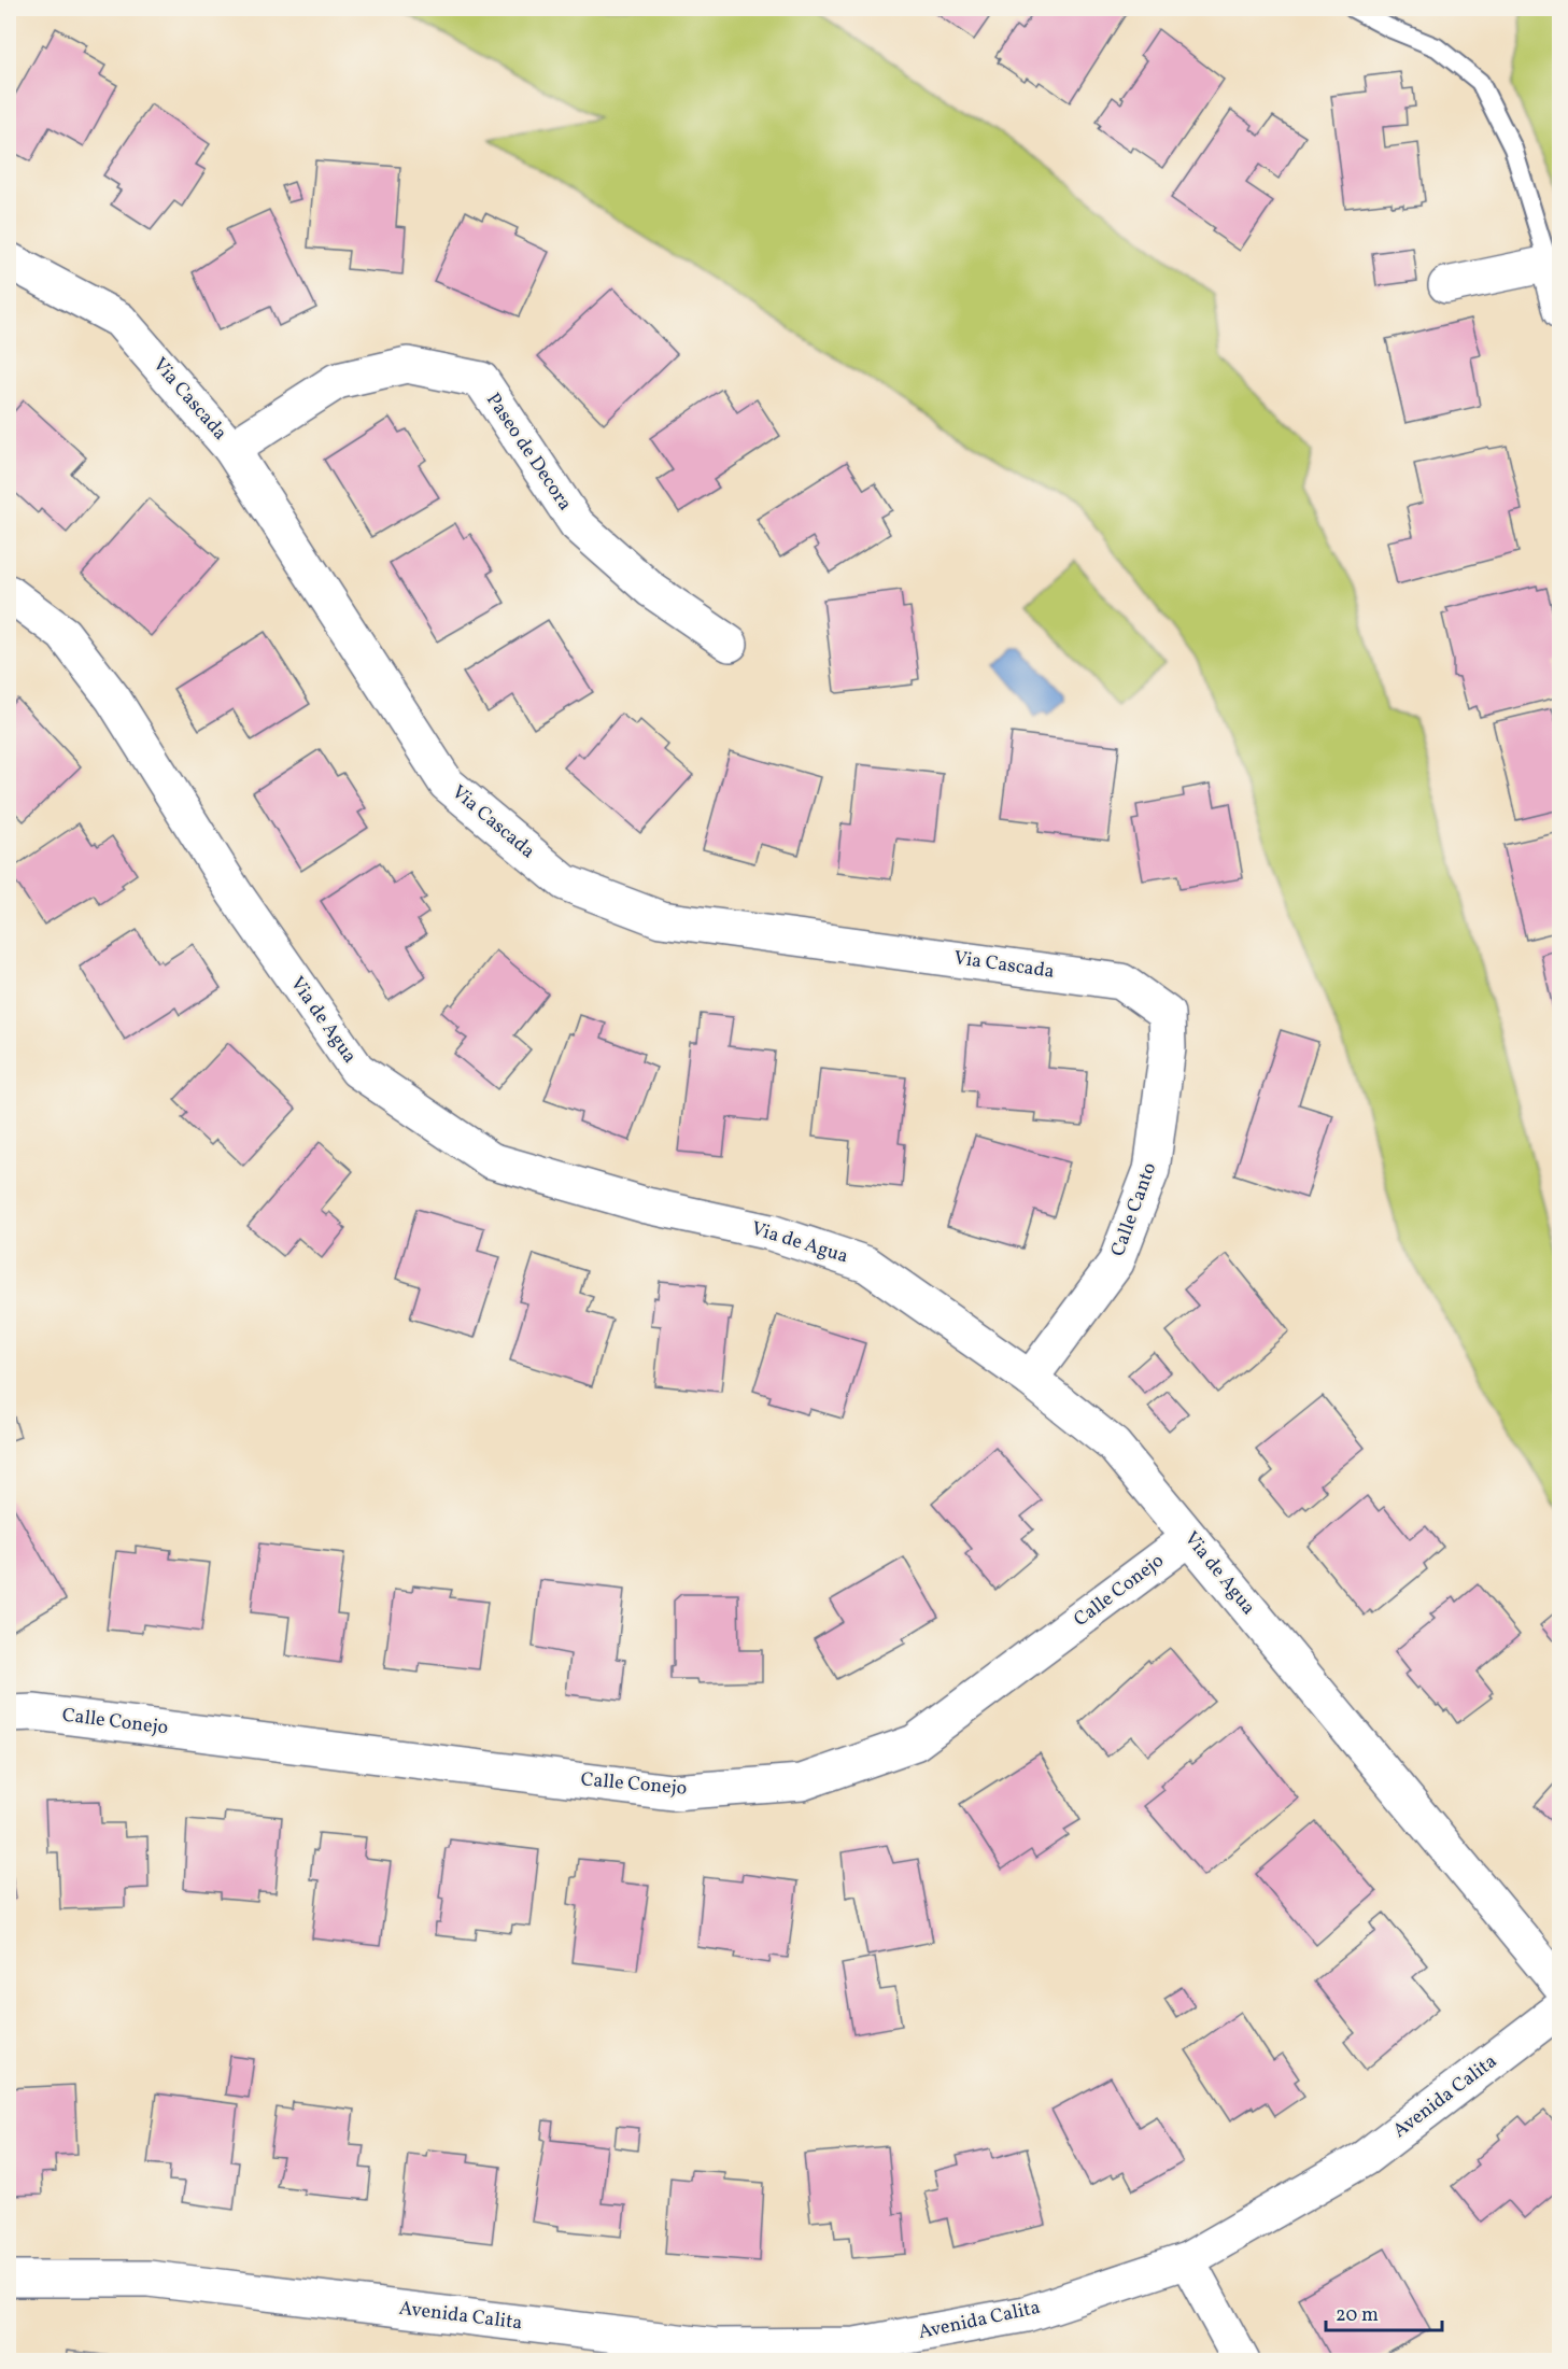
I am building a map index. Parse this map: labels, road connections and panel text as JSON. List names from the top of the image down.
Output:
{
  "streets": {
    "street": [
      "Via Cascada",
      "Paseo de Decora",
      "Via de Agua",
      "Calle Canto",
      "Calle Conejo",
      "Avenida Calita"
    ]
  },
  "crossings": [
    ["Via Cascada", "Paseo de Decora"],
    ["Via Cascada", "Calle Canto"],
    ["Via de Agua", "Calle Canto"],
    ["Via de Agua", "Calle Conejo"]
  ],
  "scale_bar": "20 m"
}
